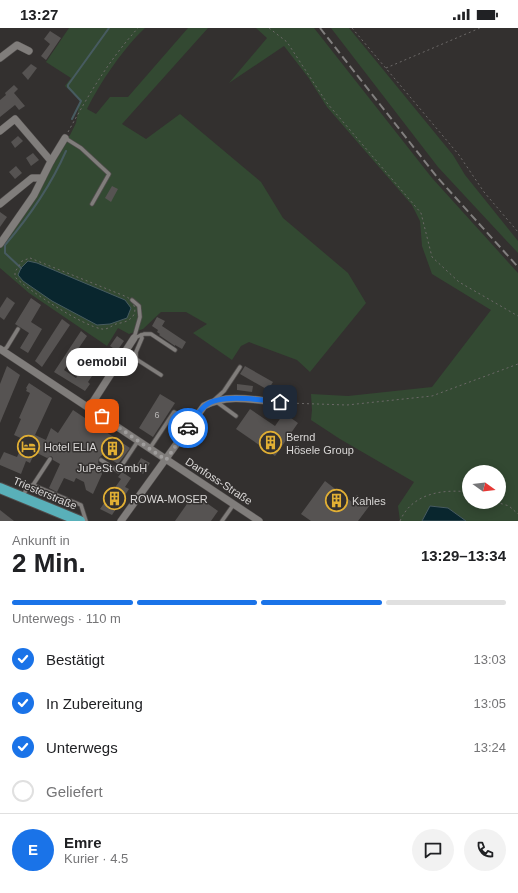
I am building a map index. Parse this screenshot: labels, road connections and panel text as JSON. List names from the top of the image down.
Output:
{
  "streets": {
    "main road": ["Triesterstraße"],
    "street": ["Danfoss-Straße"]
  },
  "places": {
    "other": ["oemobil"],
    "building": [
      "Bernd Hösele Group",
      "JuPeSt GmbH",
      "ROWA-MOSER",
      "Kahles"
    ],
    "hotel": ["Hotel ELIA"]
  },
  "house_numbers": ["6"],
  "north": "right",
  "page": {
    "status": "13:27",
    "bubble": "oemobil",
    "heading": ["2 Min.", "Ankunft in", "13:29–13:34"],
    "panel": ["Emre", "Kurier · 4.5"],
    "bar": "Unterwegs · 110 m",
    "list": [
      ["Bestätigt", "13:03"],
      ["In Zubereitung", "13:05"],
      ["Unterwegs", "13:24"],
      "Geliefert"
    ],
    "round": "E"
  }
}
